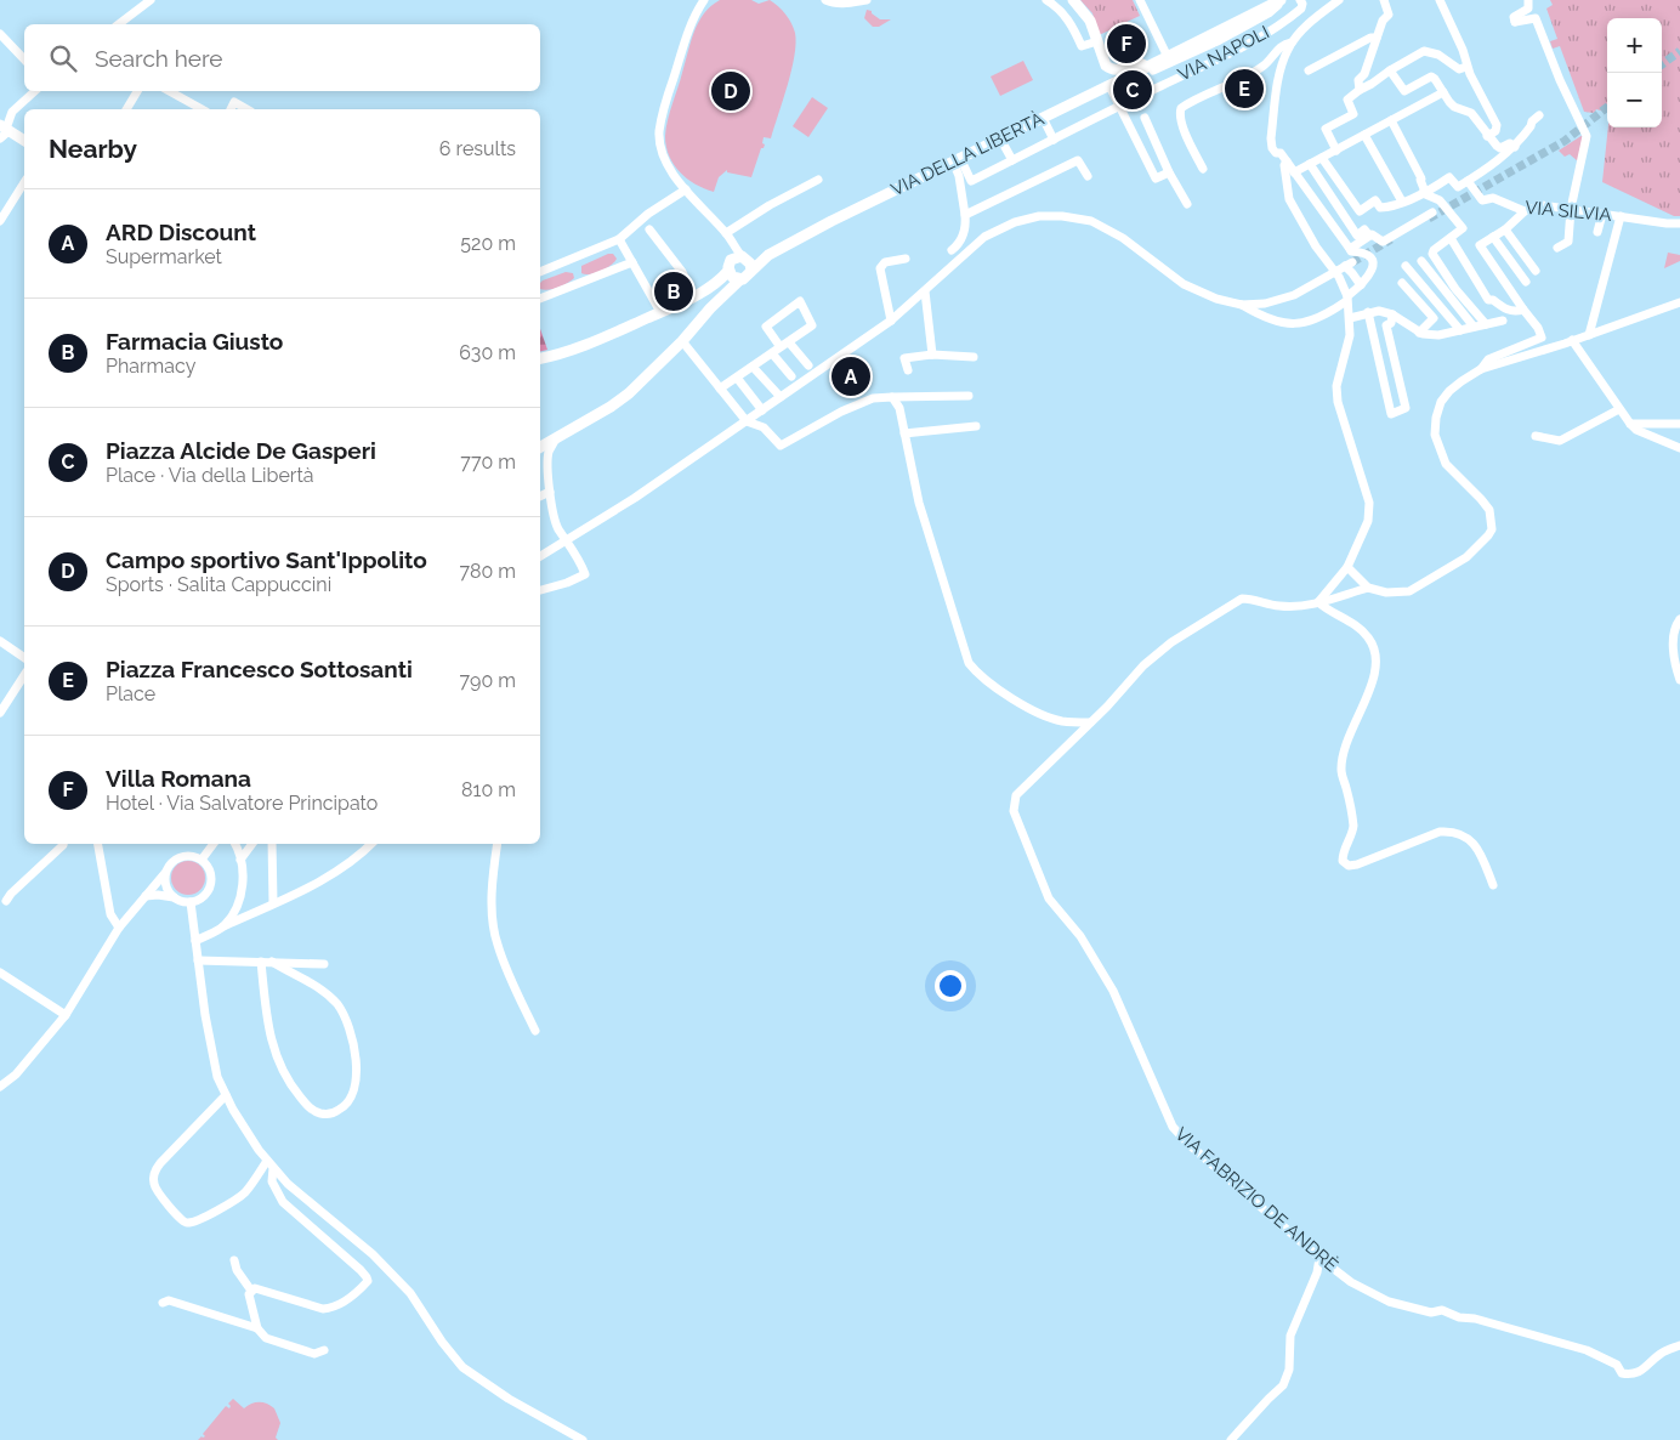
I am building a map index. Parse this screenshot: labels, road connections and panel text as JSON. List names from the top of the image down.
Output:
{
  "streets": {
    "main road": ["VIA DELLA LIBERTÀ"],
    "street": ["VIA NAPOLI", "VIA SILVIA", "VIA FABRIZIO DE ANDRÈ"]
  },
  "page": {
    "map_buttons": ["+", "−"],
    "pins": [
      "F",
      "E",
      "C",
      "D",
      "B",
      "A"
    ],
    "search": "Search here",
    "heading": ["Nearby", "6 results"],
    "list": [
      {
        "mark": "A",
        "name": "ARD Discount",
        "note": "Supermarket",
        "value": "520 m"
      },
      {
        "mark": "B",
        "name": "Farmacia Giusto",
        "note": "Pharmacy",
        "value": "630 m"
      },
      {
        "mark": "C",
        "name": "Piazza Alcide De Gasperi",
        "note": "Place · Via della Libertà",
        "value": "770 m"
      },
      {
        "mark": "D",
        "name": "Campo sportivo Sant'Ippolito",
        "note": "Sports · Salita Cappuccini",
        "value": "780 m"
      },
      {
        "mark": "E",
        "name": "Piazza Francesco Sottosanti",
        "note": "Place",
        "value": "790 m"
      },
      {
        "mark": "F",
        "name": "Villa Romana",
        "note": "Hotel · Via Salvatore Principato",
        "value": "810 m"
      }
    ]
  }
}
